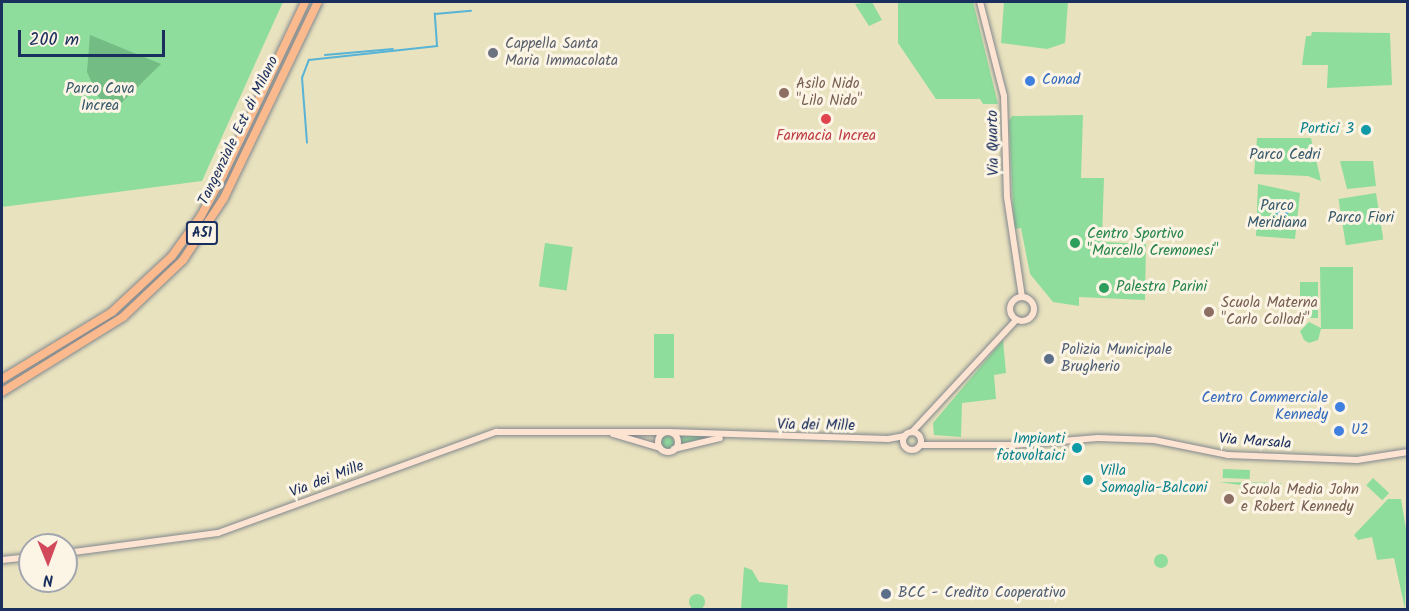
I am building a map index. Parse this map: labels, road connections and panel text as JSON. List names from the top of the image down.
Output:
{
  "streets": {
    "highway": ["Tangenziale Est di Milano", "A51"],
    "main road": ["Via Quarto", "Via dei Mille", "Via Marsala"]
  },
  "parks": [
    "Parco Cava Increa",
    "Parco Cedri",
    "Parco Meridiana",
    "Parco Fiori"
  ],
  "places": [
    "Cappella Santa Maria Immacolata",
    "Conad",
    "Asilo Nido \"Lilo Nido\"",
    "Farmacia Increa",
    "Portici 3",
    "Centro Sportivo \"Marcello Cremonesi\"",
    "Palestra Parini",
    "Scuola Materna \"Carlo Collodi\"",
    "Polizia Municipale Brugherio",
    "Centro Commerciale Kennedy",
    "U2",
    "Impianti fotovoltaici",
    "Villa Somaglia-Balconi",
    "Scuola Media John e Robert Kennedy",
    "BCC - Credito Cooperativo"
  ],
  "scale_bar": "200 m",
  "north": "bottom"
}
